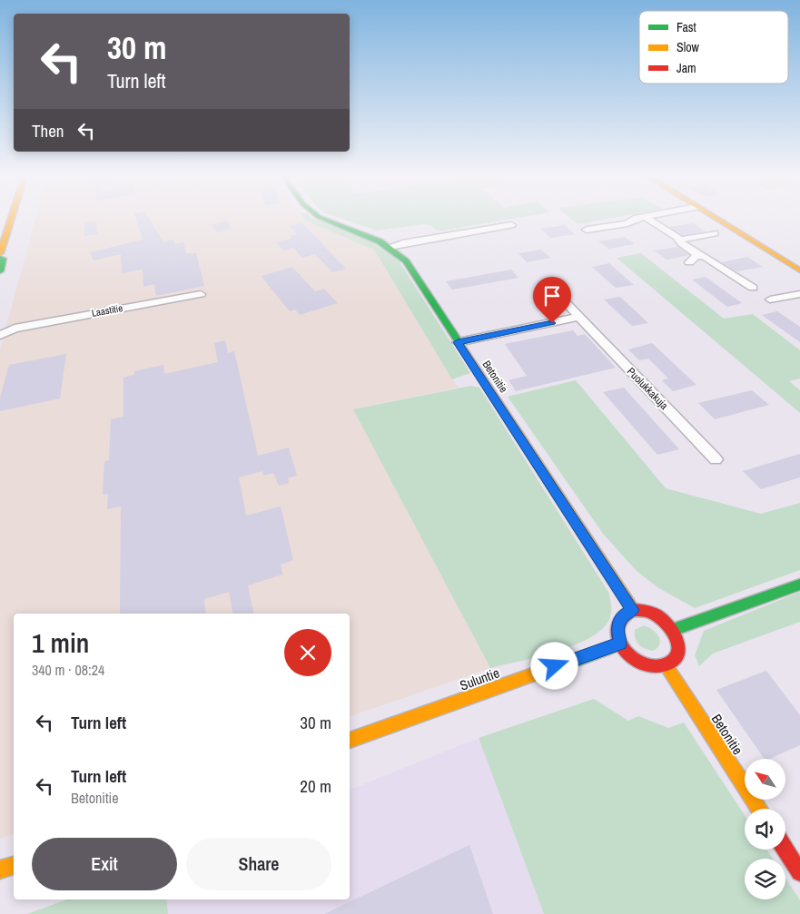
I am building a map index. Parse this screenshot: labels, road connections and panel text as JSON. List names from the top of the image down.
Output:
{
  "streets": {
    "street": [
      "Laastitie",
      "Betonitie",
      "Puolukkakuja",
      "Suluntie"
    ]
  },
  "crossings": [
    ["Betonitie", "Suluntie"]
  ],
  "legend": ["Fast", "Slow", "Jam"],
  "north": "top left",
  "page": {
    "turn": ["30 m", "Turn left"],
    "then": "Then",
    "heading": ["1 min", "340 m · 08:24"],
    "list": [
      {
        "name": "Turn left",
        "value": "30 m"
      },
      {
        "name": "Turn left",
        "note": "Betonitie",
        "value": "20 m"
      }
    ],
    "buttons": ["Exit", "Share"]
  }
}
